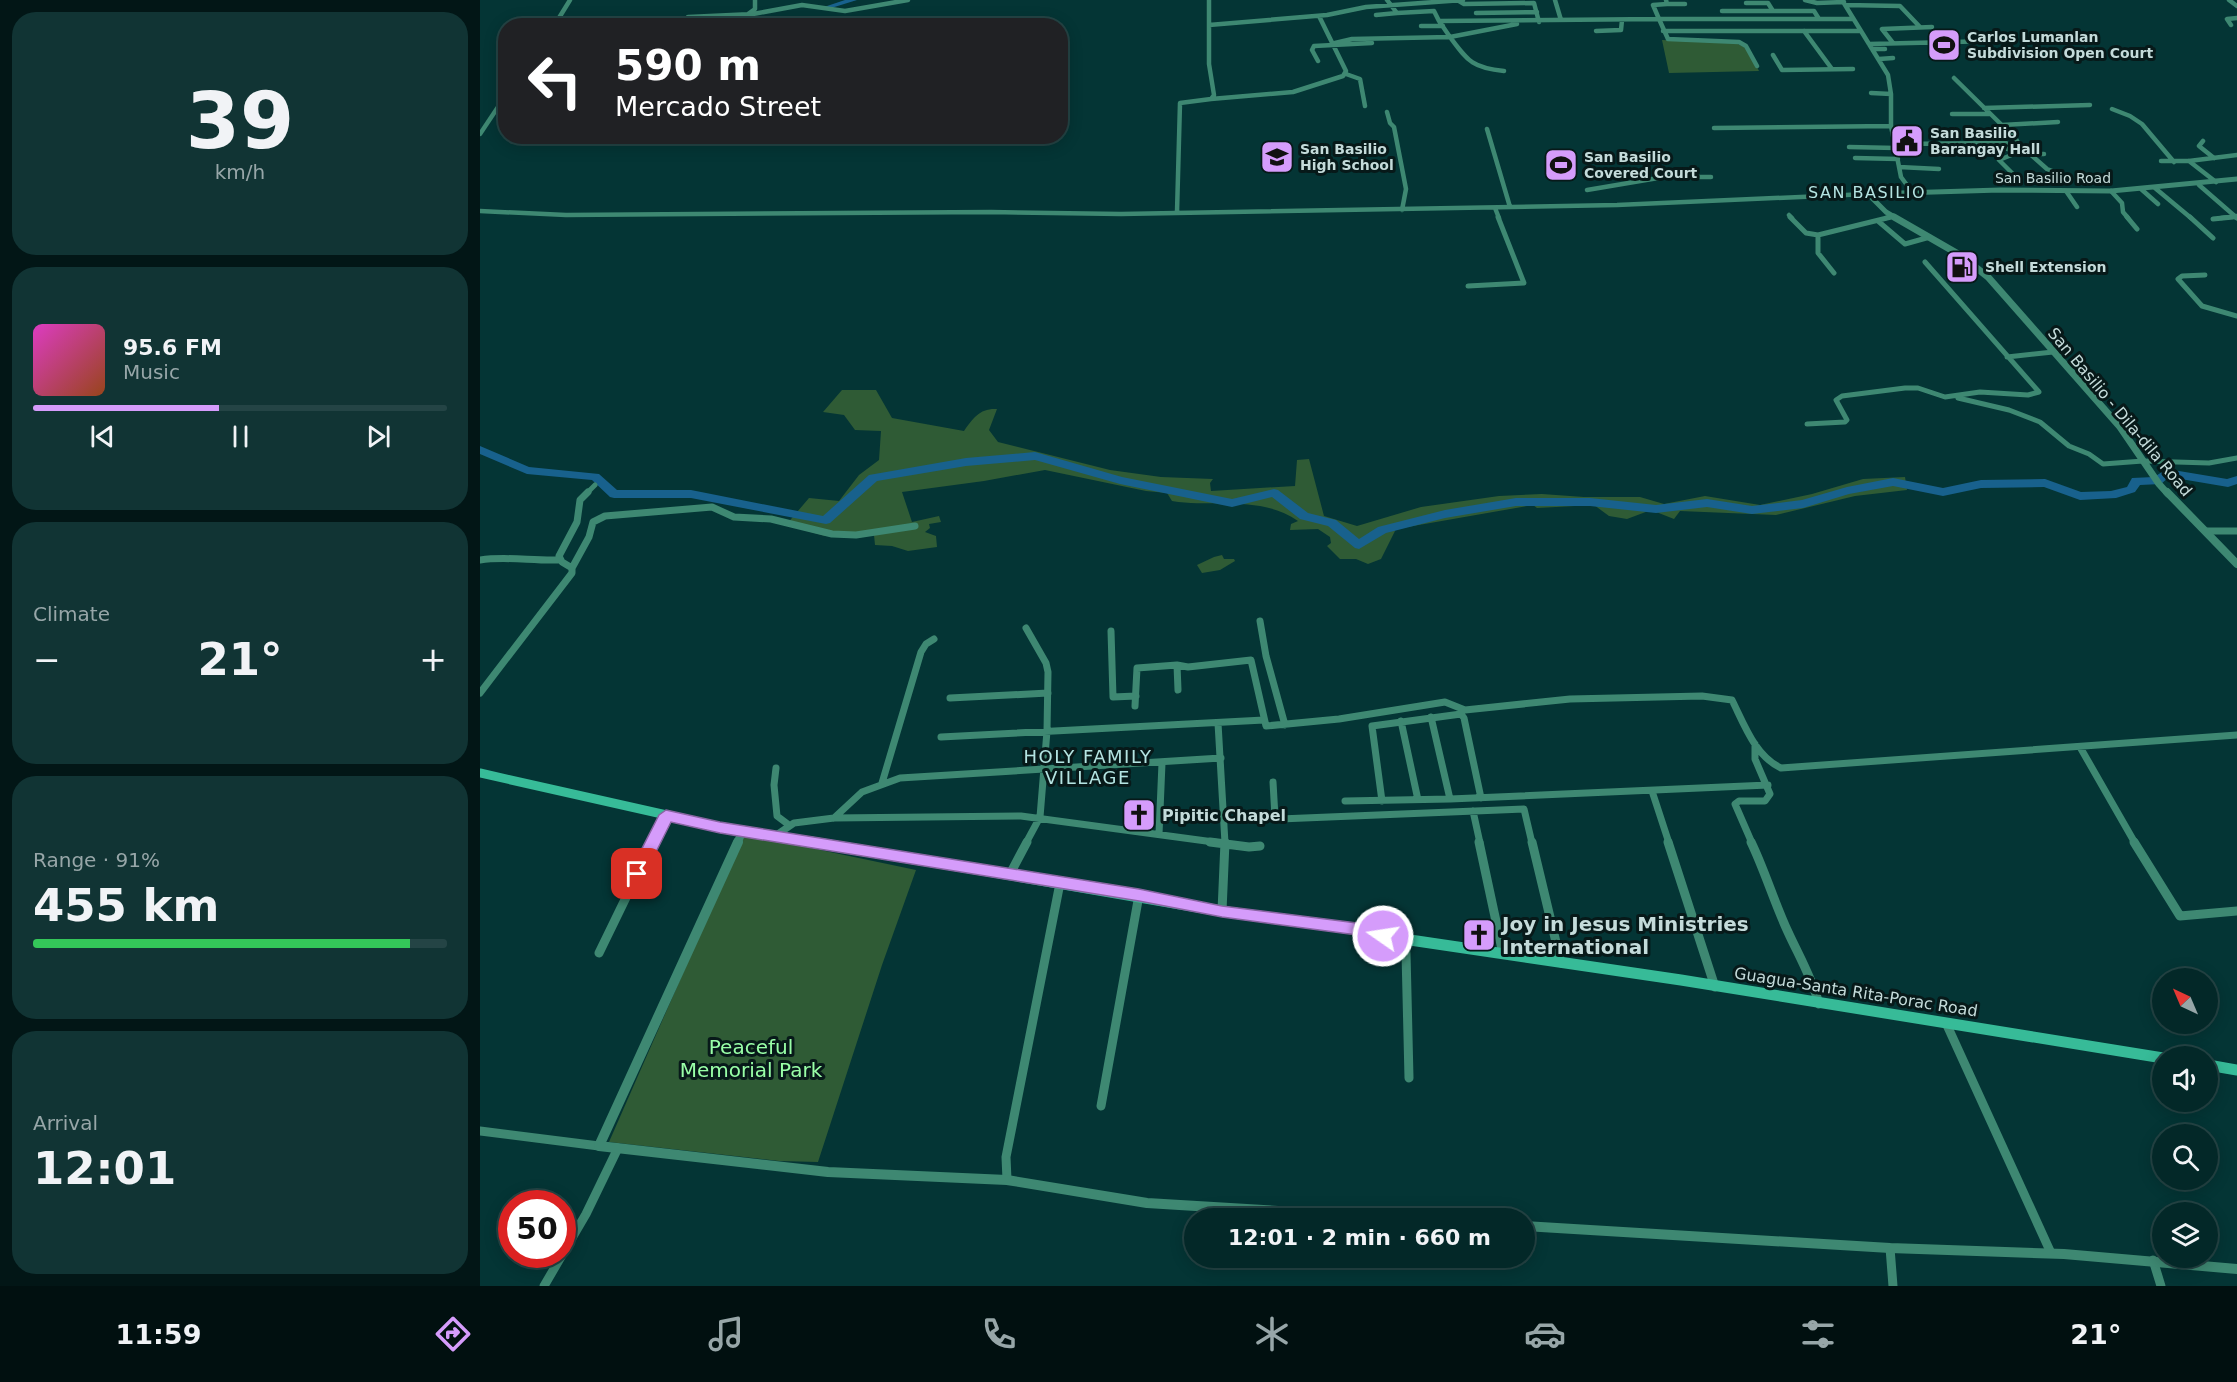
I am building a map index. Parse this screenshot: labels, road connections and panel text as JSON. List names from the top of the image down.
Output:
{
  "streets": {
    "main road": ["Guagua-Santa Rita-Porac Road"],
    "street": ["San Basilio Road", "San Basilio - Dila-dila Road"]
  },
  "crossings": [
    ["San Basilio Road", "San Basilio - Dila-dila Road"]
  ],
  "districts": ["SAN BASILIO", "HOLY FAMILY VILLAGE"],
  "parks": ["Peaceful Memorial Park"],
  "places": {
    "sports": ["Carlos Lumanlan Subdivision Open Court", "San Basilio Covered Court"],
    "public building": ["San Basilio Barangay Hall"],
    "school or university": ["San Basilio High School"],
    "fuel station": ["Shell Extension"],
    "church": ["Pipitic Chapel", "Joy in Jesus Ministries International"]
  },
  "north": "top left",
  "page": {
    "tile": [
      ["39", "km/h"],
      "Climate",
      ["Range · 91%", "455 km"],
      ["Arrival", "12:01"]
    ],
    "turn": ["590 m", "Mercado Street"],
    "song": ["95.6 FM", "Music"],
    "heat": ["−", "21°", "+"],
    "limit": "50",
    "trip": "12:01 · 2 min · 660 m",
    "tabs": ["11:59", "21°"]
  }
}
